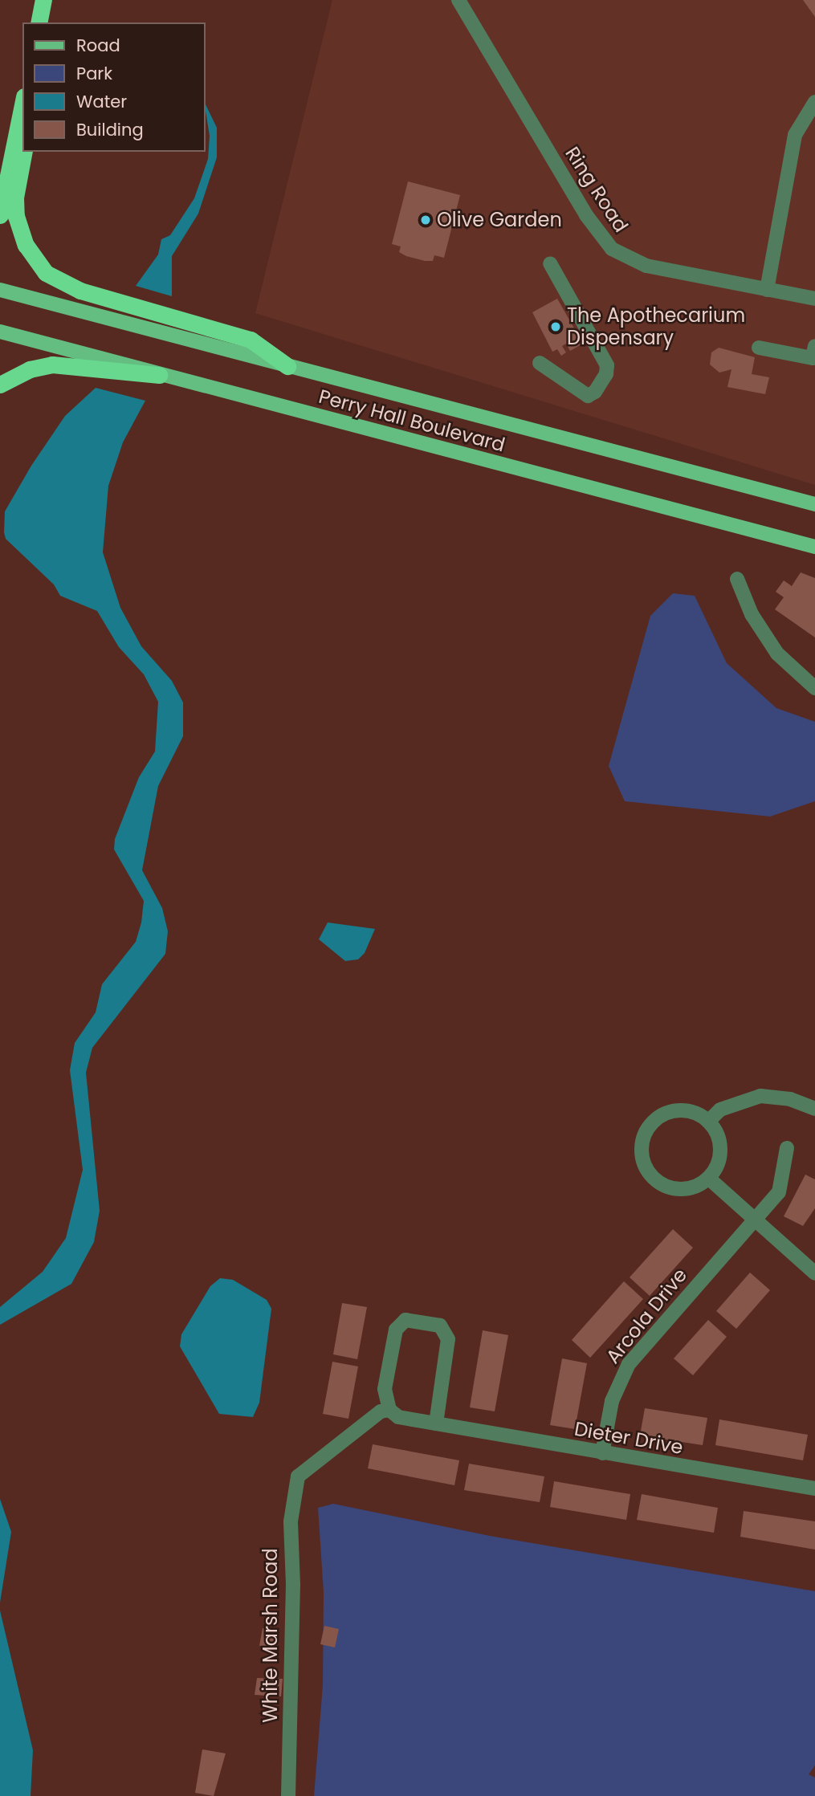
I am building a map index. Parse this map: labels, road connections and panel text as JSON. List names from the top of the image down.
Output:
{
  "streets": {
    "main road": ["Perry Hall Boulevard"],
    "street": [
      "Ring Road",
      "Arcola Drive",
      "Dieter Drive",
      "White Marsh Road"
    ]
  },
  "crossings": [
    ["Arcola Drive", "Dieter Drive"],
    ["Dieter Drive", "White Marsh Road"]
  ],
  "places": ["Olive Garden", "The Apothecarium Dispensary"],
  "legend": [
    "Road",
    "Park",
    "Water",
    "Building"
  ]
}
